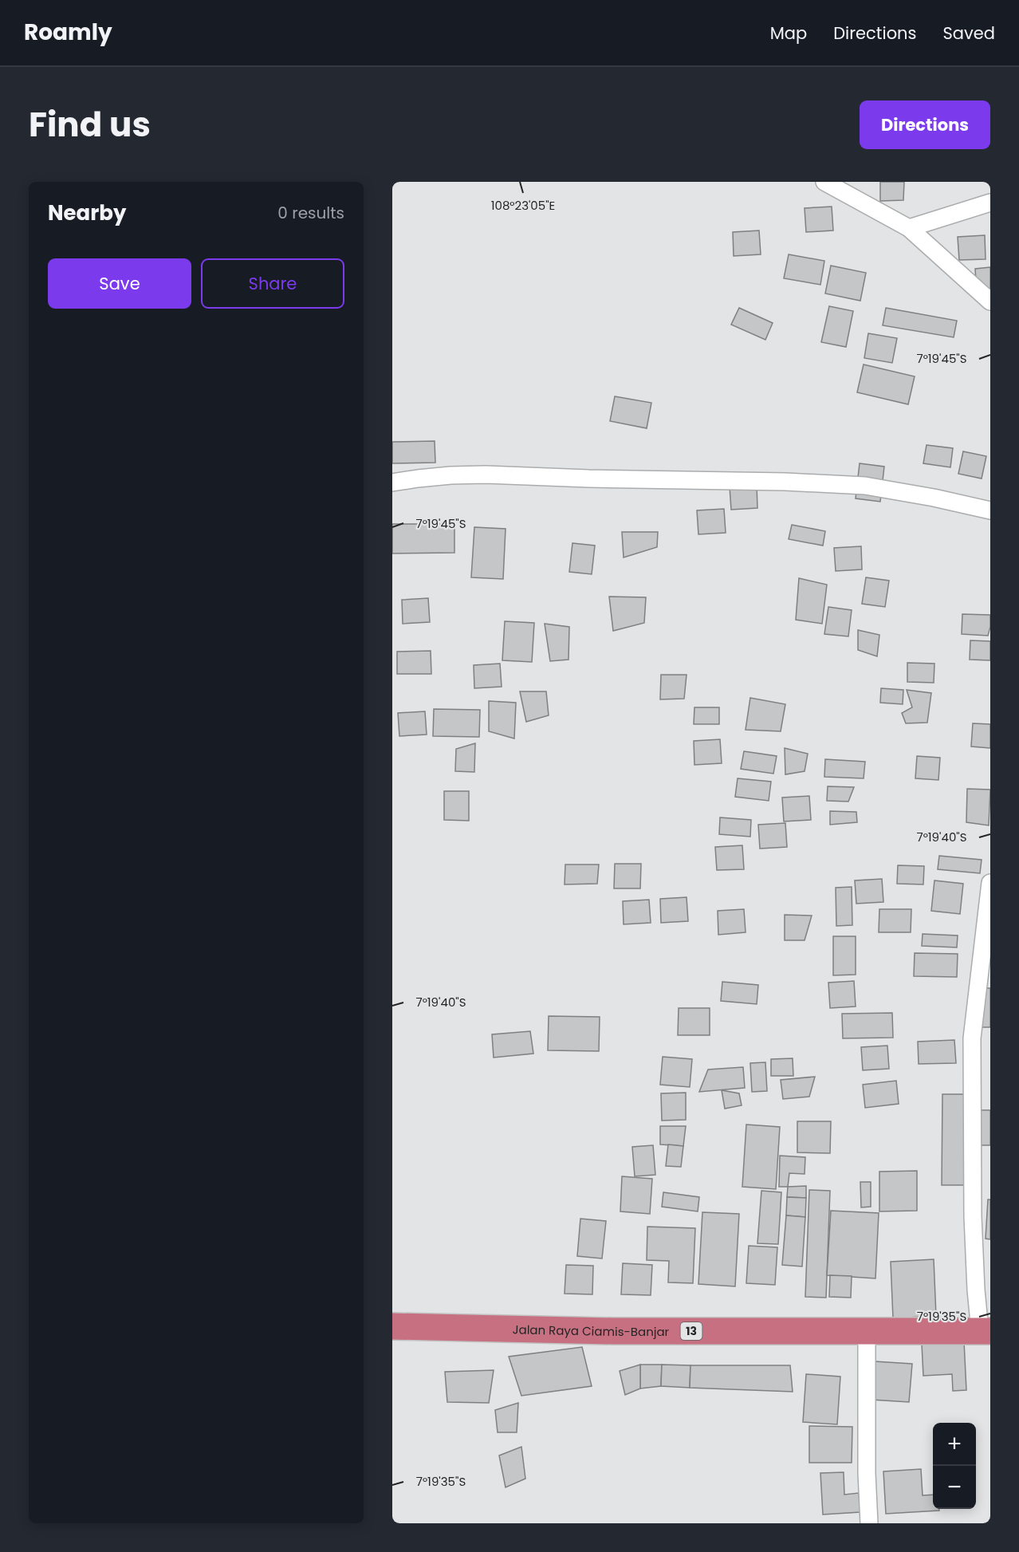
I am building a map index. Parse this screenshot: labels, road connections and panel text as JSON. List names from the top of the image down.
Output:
{
  "streets": {
    "highway": ["Jalan Raya Ciamis-Banjar", "13"]
  },
  "page": {
    "header": "Roamly",
    "nav": ["Map", "Directions", "Saved"],
    "title": "Find us",
    "buttons": [
      "Directions",
      ["Save", "Share"]
    ],
    "heading": ["Nearby", "0 results"],
    "map_buttons": ["+", "−"]
  },
  "coordinates": [
    "108°23'05\"E",
    "7°19'45\"S",
    "7°19'40\"S",
    "7°19'35\"S"
  ]
}
